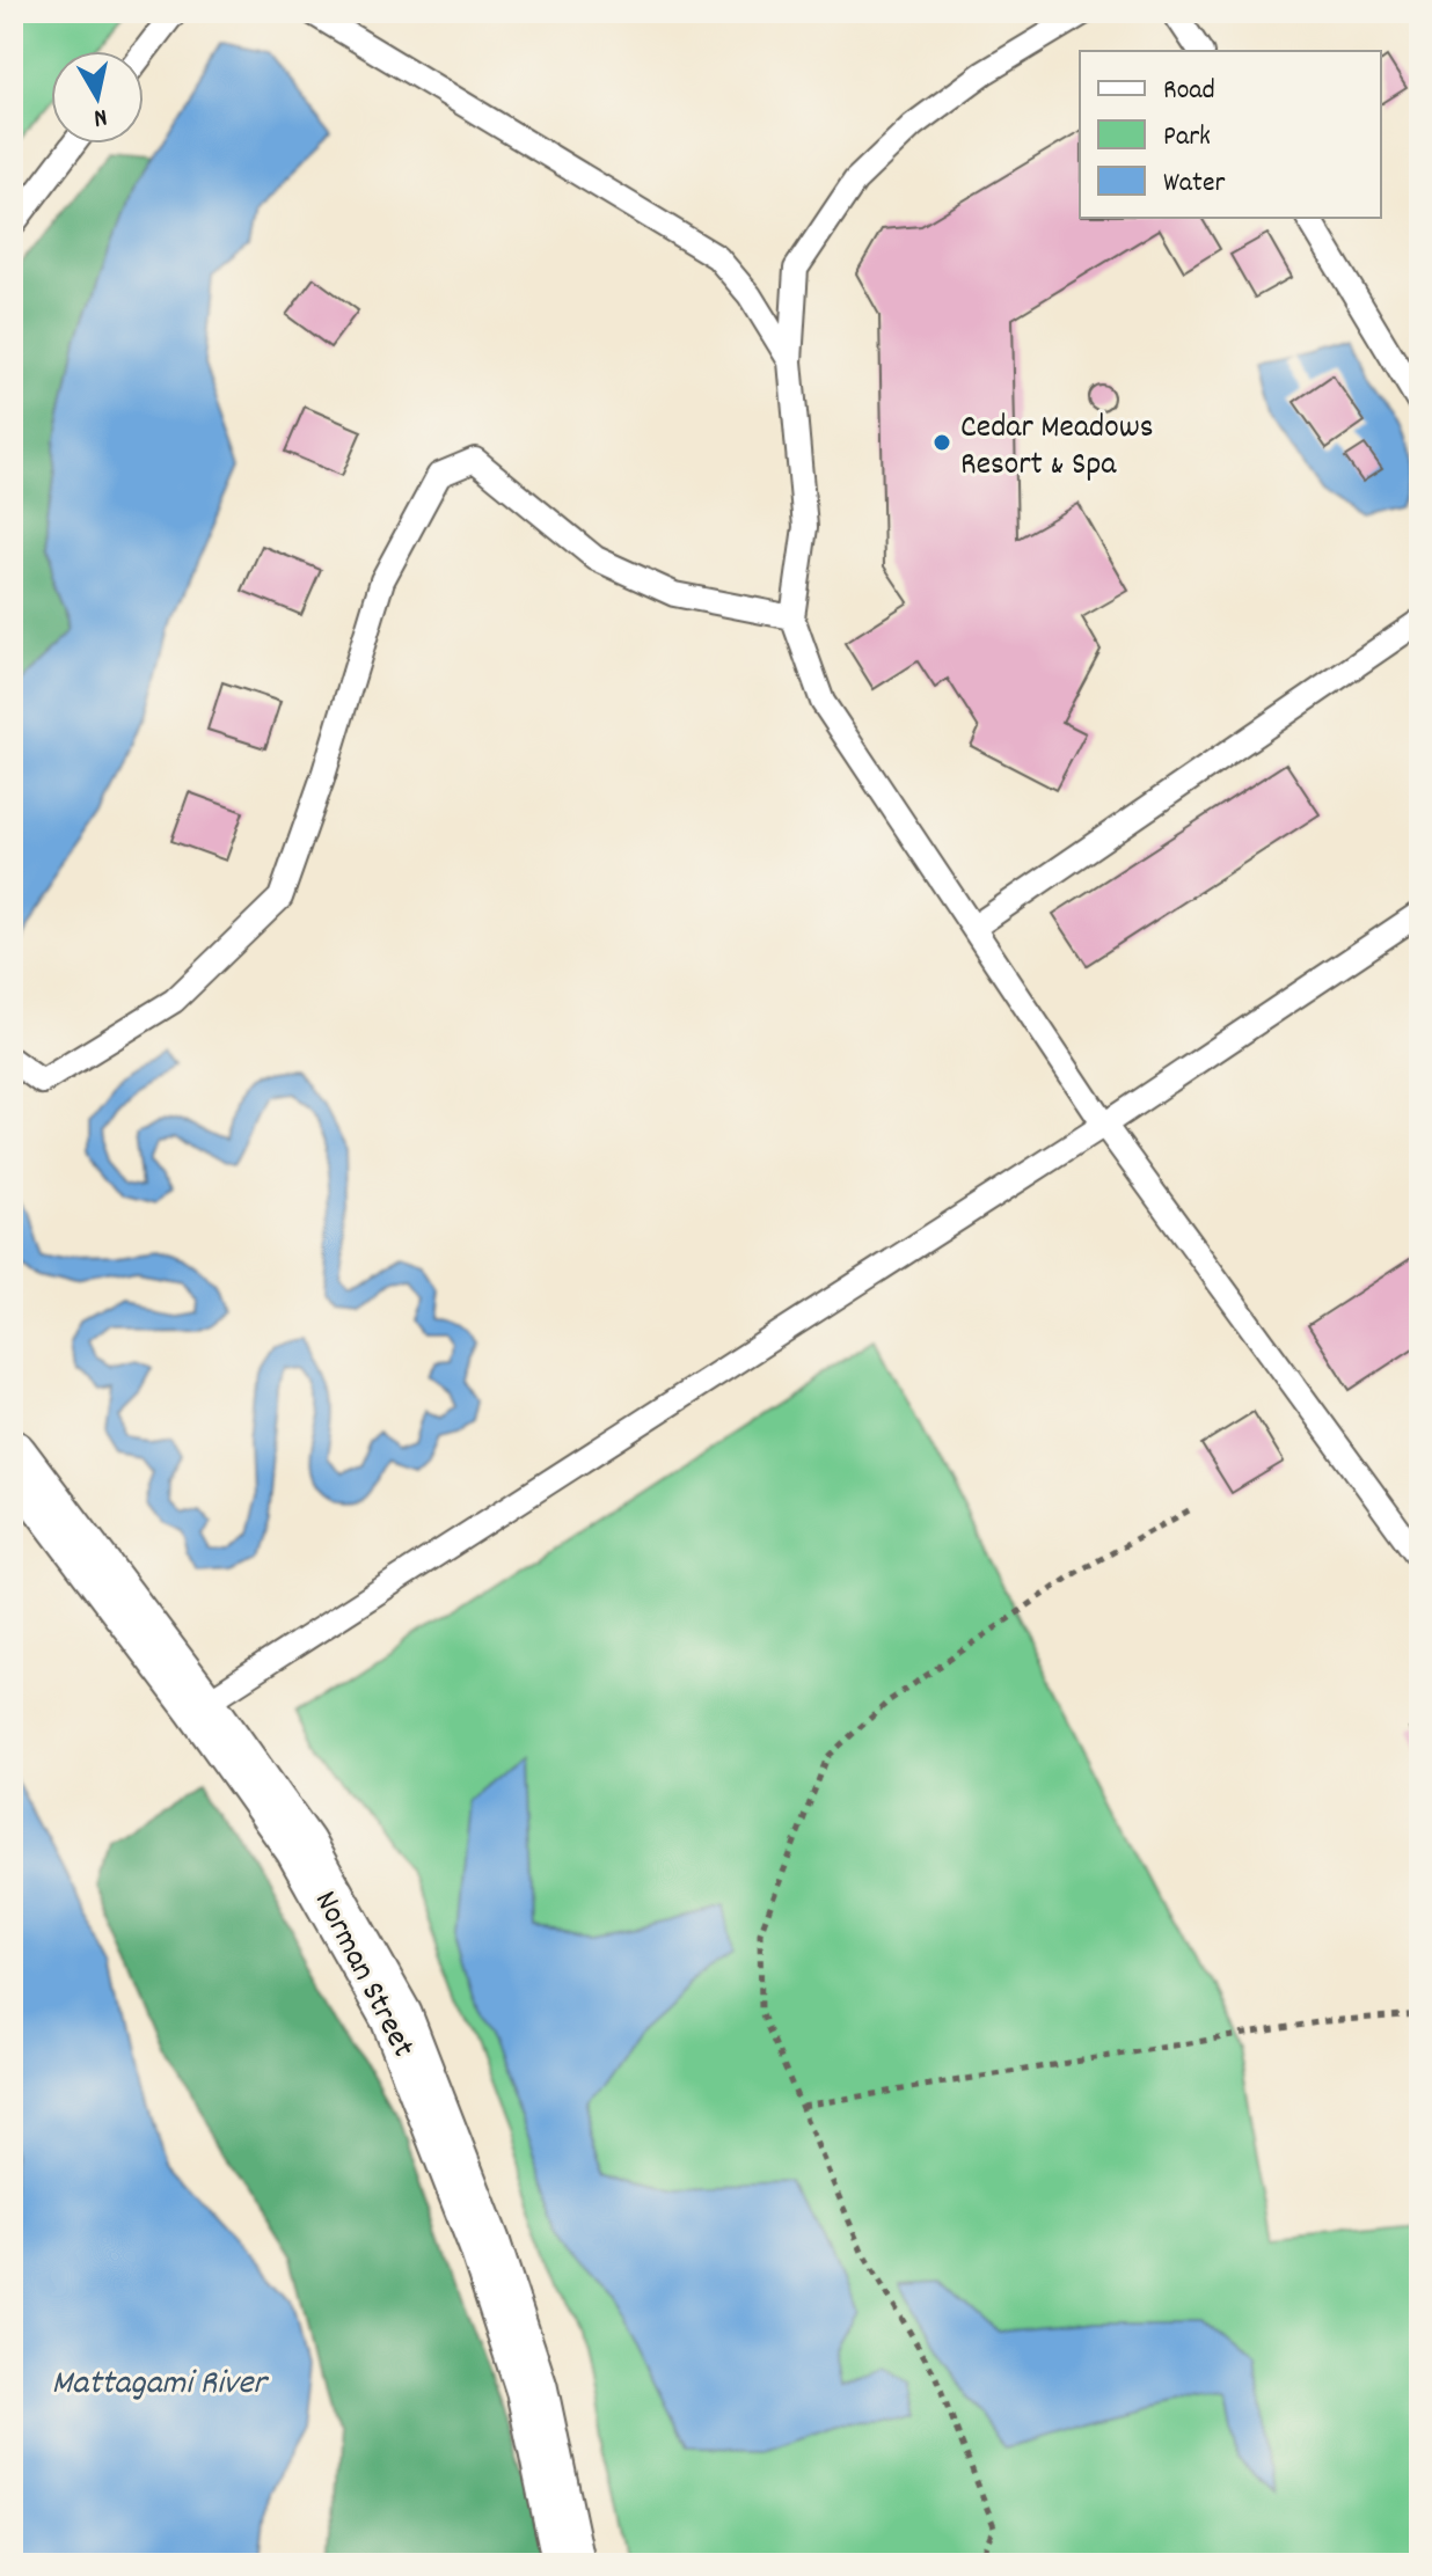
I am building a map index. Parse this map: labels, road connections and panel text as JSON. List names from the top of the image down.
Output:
{
  "streets": {
    "street": ["Norman Street"]
  },
  "water": ["Mattagami River"],
  "places": ["Cedar Meadows Resort & Spa"],
  "legend": ["Road", "Park", "Water"],
  "north": "bottom"
}
